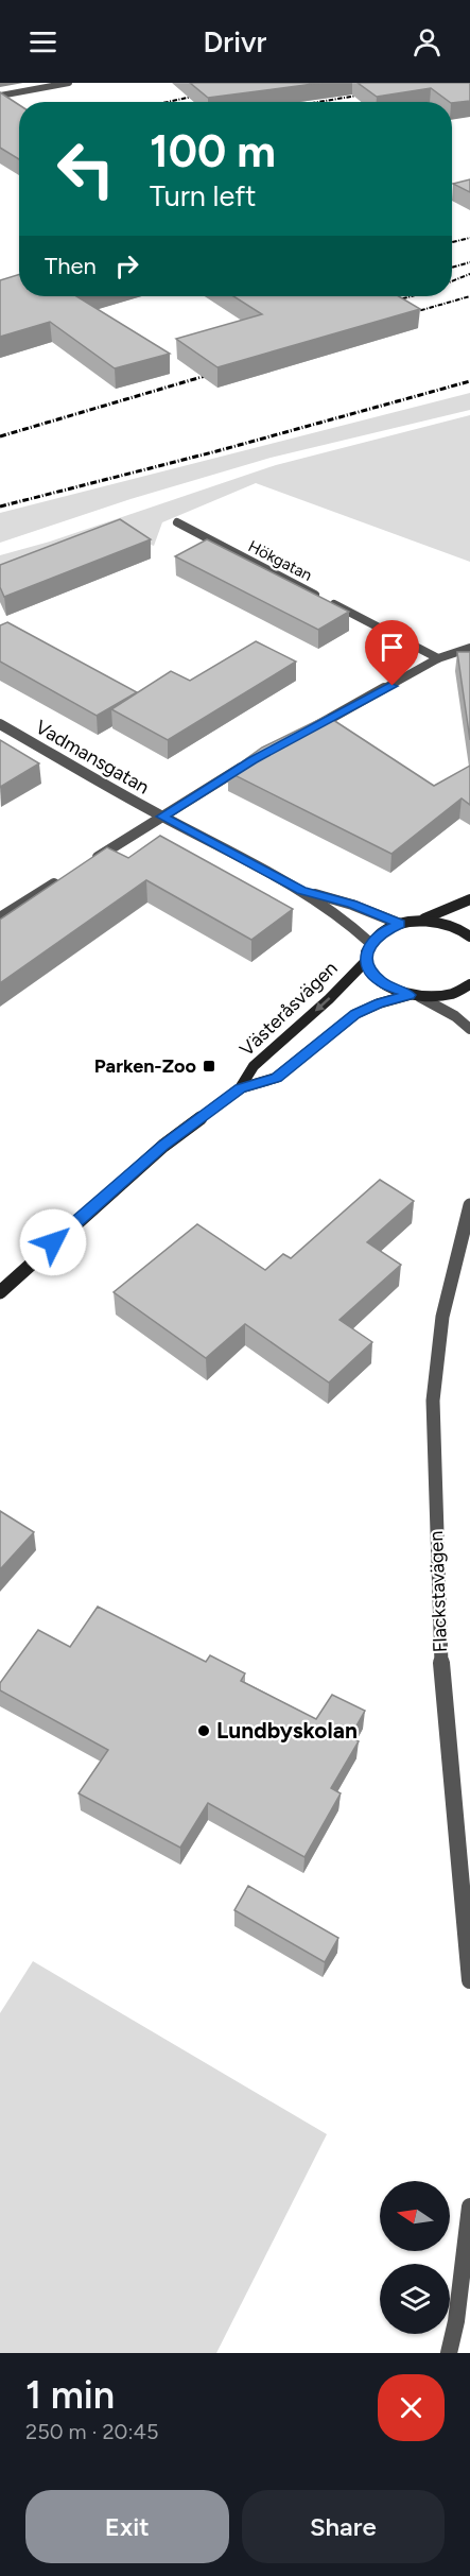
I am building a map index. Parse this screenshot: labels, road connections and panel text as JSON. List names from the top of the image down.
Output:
{
  "streets": {
    "street": [
      "Hökgatan",
      "Vadmansgatan",
      "Västeråsvägen",
      "Flackstavägen"
    ]
  },
  "places": {
    "transit": ["Parken-Zoo"],
    "other": ["Lundbyskolan"]
  },
  "north": "left",
  "page": {
    "header": "Drivr",
    "turn": ["100 m", "Turn left"],
    "then": "Then",
    "heading": ["1 min", "250 m · 20:45"],
    "buttons": ["Exit", "Share"]
  }
}
